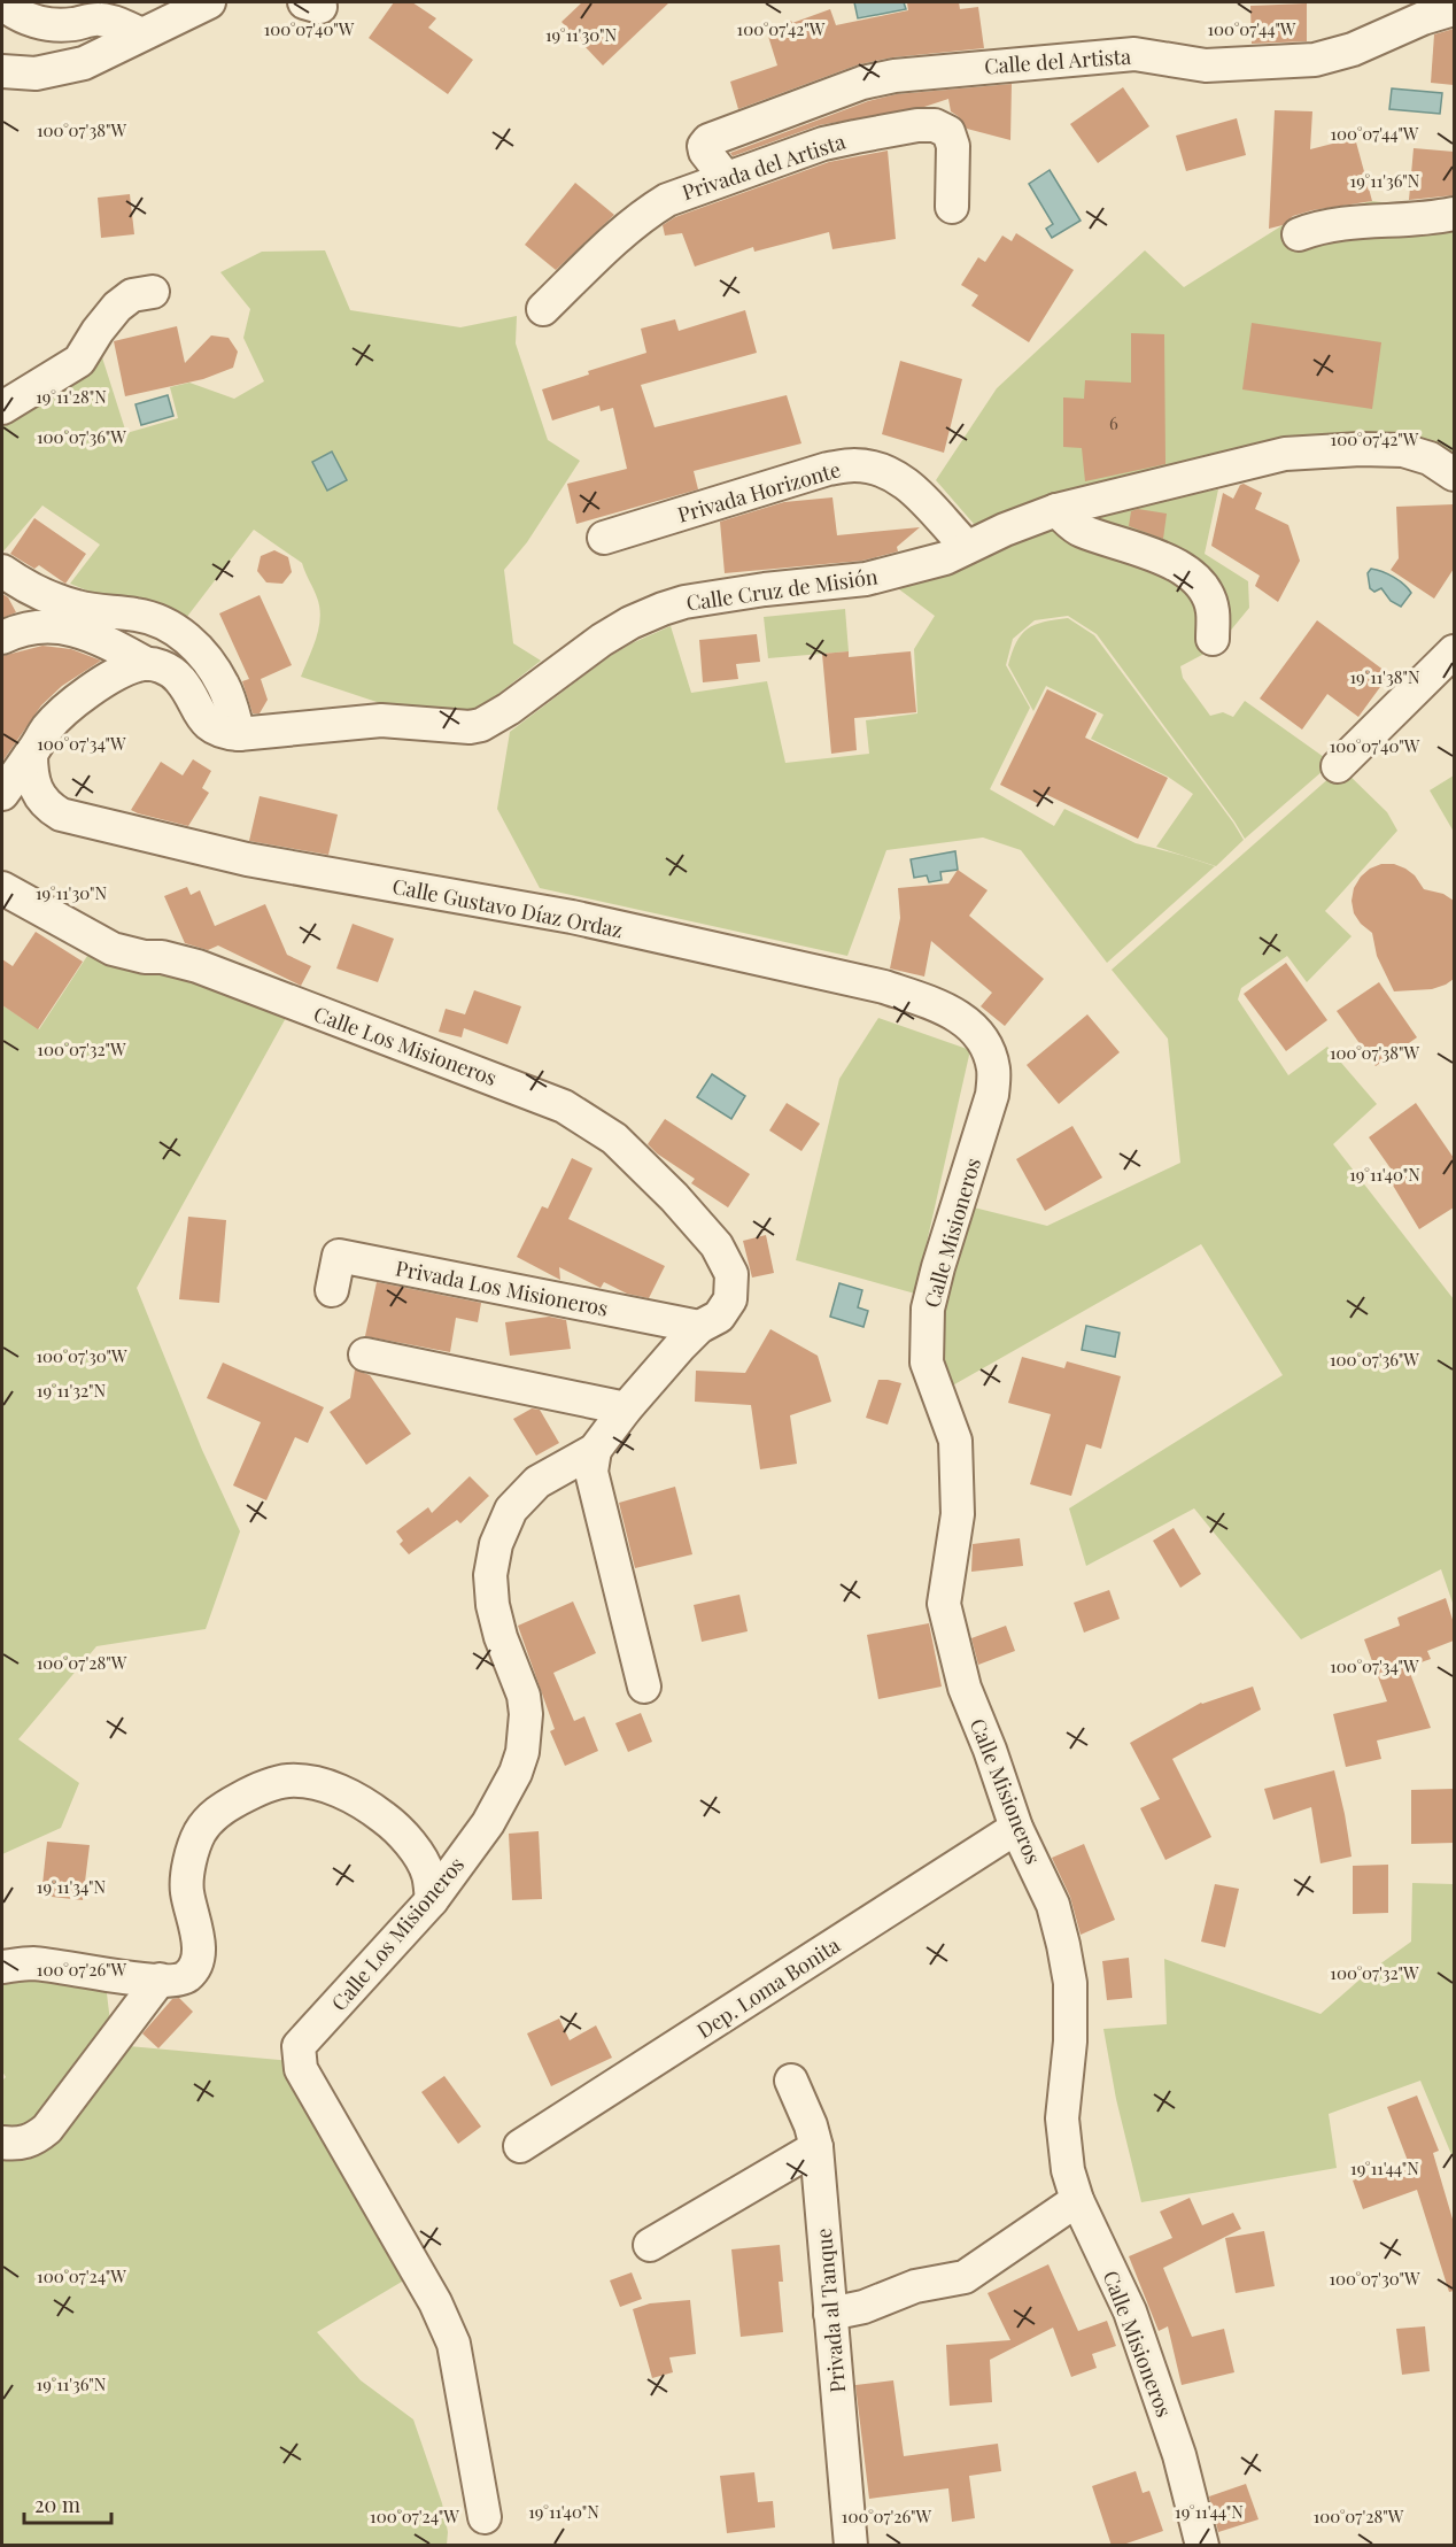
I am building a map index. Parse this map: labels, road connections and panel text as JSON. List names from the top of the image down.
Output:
{
  "streets": {
    "street": [
      "Calle del Artista",
      "Privada del Artista",
      "Privada Horizonte",
      "Calle Cruz de Misión",
      "Calle Gustavo Díaz Ordaz",
      "Calle Los Misioneros",
      "Calle Misioneros",
      "Privada Los Misioneros",
      "Dep. Loma Bonita",
      "Privada al Tanque"
    ]
  },
  "crossings": [
    ["Calle del Artista", "Privada del Artista"],
    ["Privada Horizonte", "Calle Cruz de Misión"],
    ["Calle Gustavo Díaz Ordaz", "Calle Misioneros"],
    ["Calle Los Misioneros", "Privada Los Misioneros"],
    ["Calle Misioneros", "Dep. Loma Bonita"]
  ],
  "house_numbers": ["6"],
  "scale_bar": "20 m",
  "coordinates": [
    "100°07'40\"W",
    "100°07'44\"W",
    "100°07'42\"W",
    "19°11'30\"N",
    "100°07'38\"W",
    "19°11'36\"N",
    "19°11'28\"N",
    "100°07'36\"W",
    "19°11'38\"N",
    "100°07'34\"W",
    "100°07'32\"W",
    "19°11'40\"N",
    "100°07'30\"W",
    "19°11'32\"N",
    "100°07'28\"W",
    "19°11'34\"N",
    "100°07'26\"W",
    "19°11'44\"N",
    "100°07'24\"W"
  ]
}
